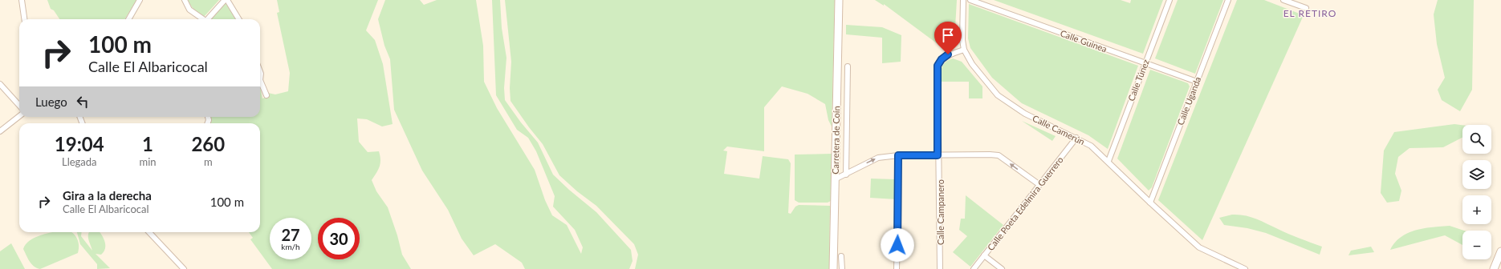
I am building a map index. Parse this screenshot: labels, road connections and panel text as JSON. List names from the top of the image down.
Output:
{
  "streets": {
    "street": [
      "Calle Guinea",
      "Calle Túnez",
      "Calle Uganda",
      "Calle Camerún",
      "Carretera de Coín",
      "Calle Poeta Edelmira Guerrero",
      "Calle Campanero"
    ]
  },
  "crossings": [
    ["Calle Guinea", "Calle Túnez"],
    ["Calle Guinea", "Calle Uganda"],
    ["Calle Túnez", "Calle Camerún"],
    ["Calle Uganda", "Calle Camerún"],
    ["Calle Camerún", "Calle Poeta Edelmira Guerrero"],
    ["Calle Camerún", "Calle Campanero"]
  ],
  "districts": ["EL RETIRO"],
  "page": {
    "turn": ["100 m", "Calle El Albaricocal"],
    "then": "Luego",
    "eta": [
      "19:04",
      "Llegada",
      "1",
      "min",
      "260",
      "m"
    ],
    "map_buttons": ["+", "−"],
    "list": [
      {
        "name": "Gira a la derecha",
        "note": "Calle El Albaricocal",
        "value": "100 m"
      }
    ],
    "speed": "27 km/h",
    "limit": "30"
  }
}
